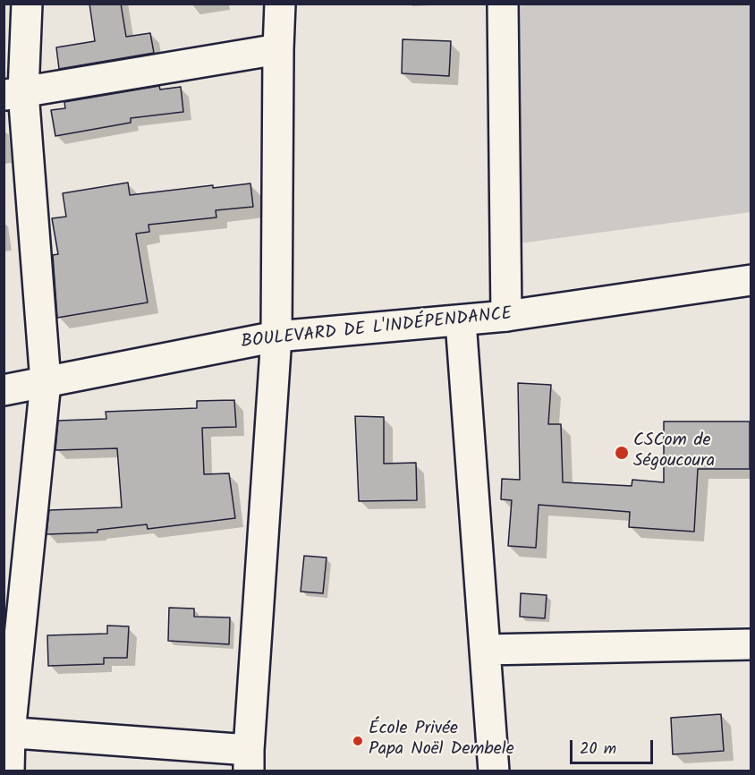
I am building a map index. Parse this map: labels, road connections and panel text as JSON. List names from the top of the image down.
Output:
{
  "streets": {
    "main road": ["BOULEVARD DE L'INDÉPENDANCE"]
  },
  "places": ["CSCom de Ségoucoura", "École Privée Papa Noël Dembele"],
  "scale_bar": "20 m"
}
